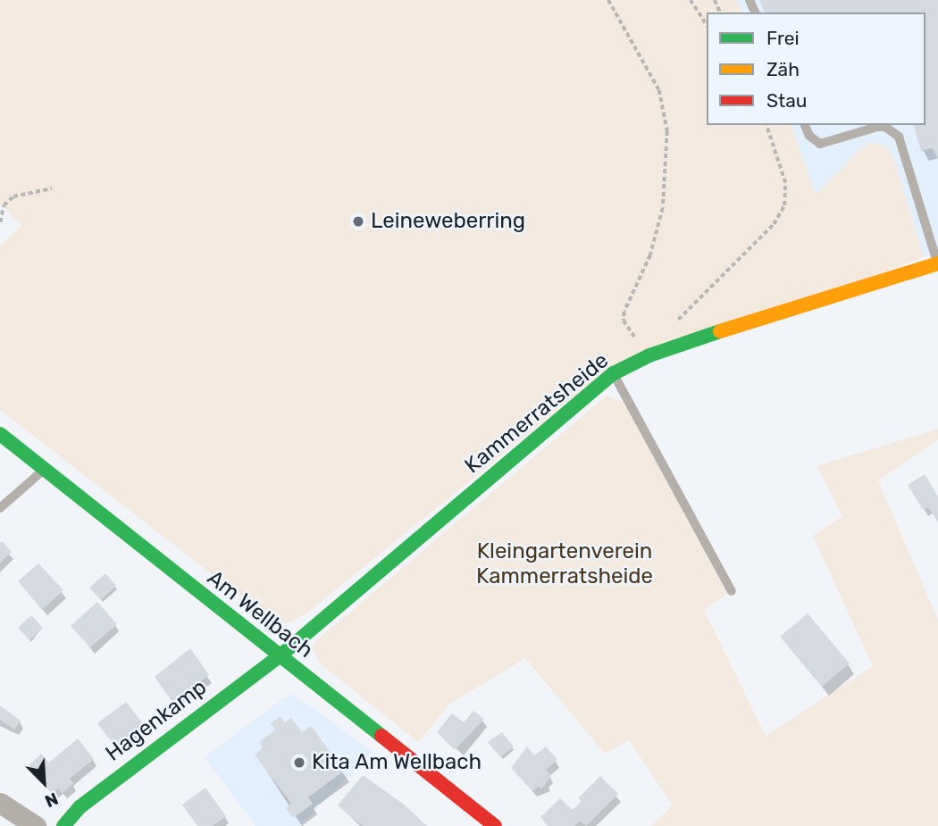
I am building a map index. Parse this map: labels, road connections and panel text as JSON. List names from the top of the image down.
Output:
{
  "streets": {
    "street": ["Kammerratsheide", "Am Wellbach", "Hagenkamp"]
  },
  "crossings": [
    ["Kammerratsheide", "Am Wellbach"],
    ["Kammerratsheide", "Hagenkamp"],
    ["Am Wellbach", "Hagenkamp"]
  ],
  "parks": ["Kleingartenverein Kammerratsheide"],
  "places": ["Leineweberring", "Kita Am Wellbach"],
  "legend": ["Frei", "Zäh", "Stau"],
  "north": "bottom right"
}
